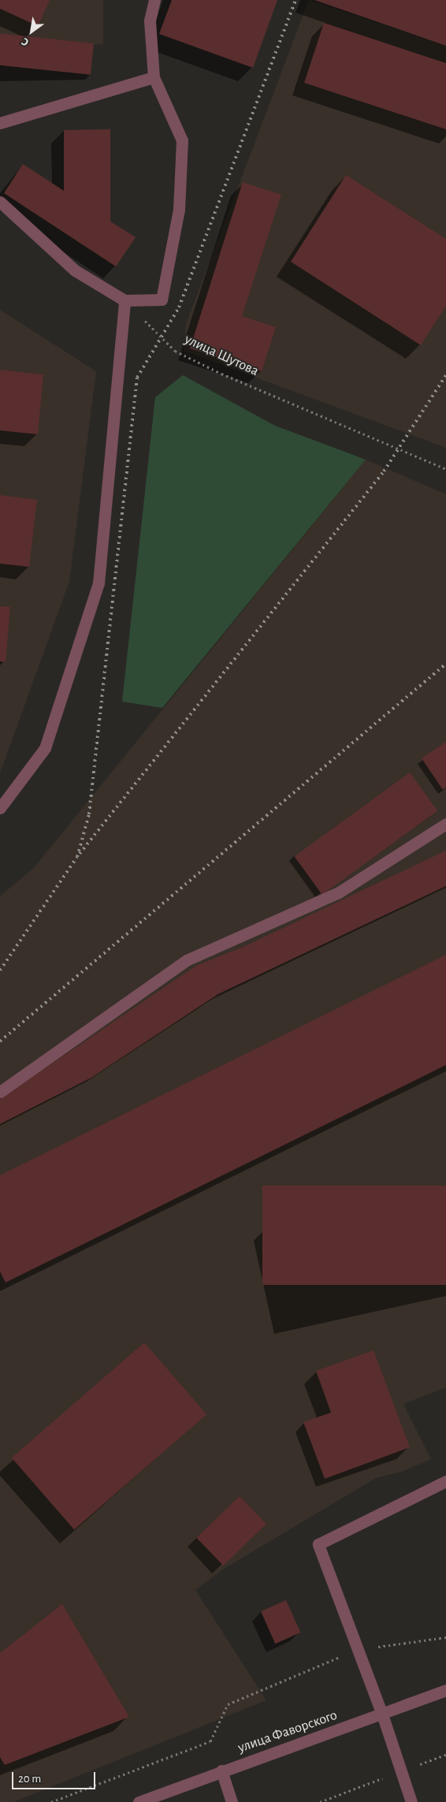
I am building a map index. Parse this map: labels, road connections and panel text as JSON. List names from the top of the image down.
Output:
{
  "streets": {
    "street": ["улица Фаворского"],
    "path": ["улица Шутова"]
  },
  "scale_bar": "20 m",
  "north": "bottom left"
}
